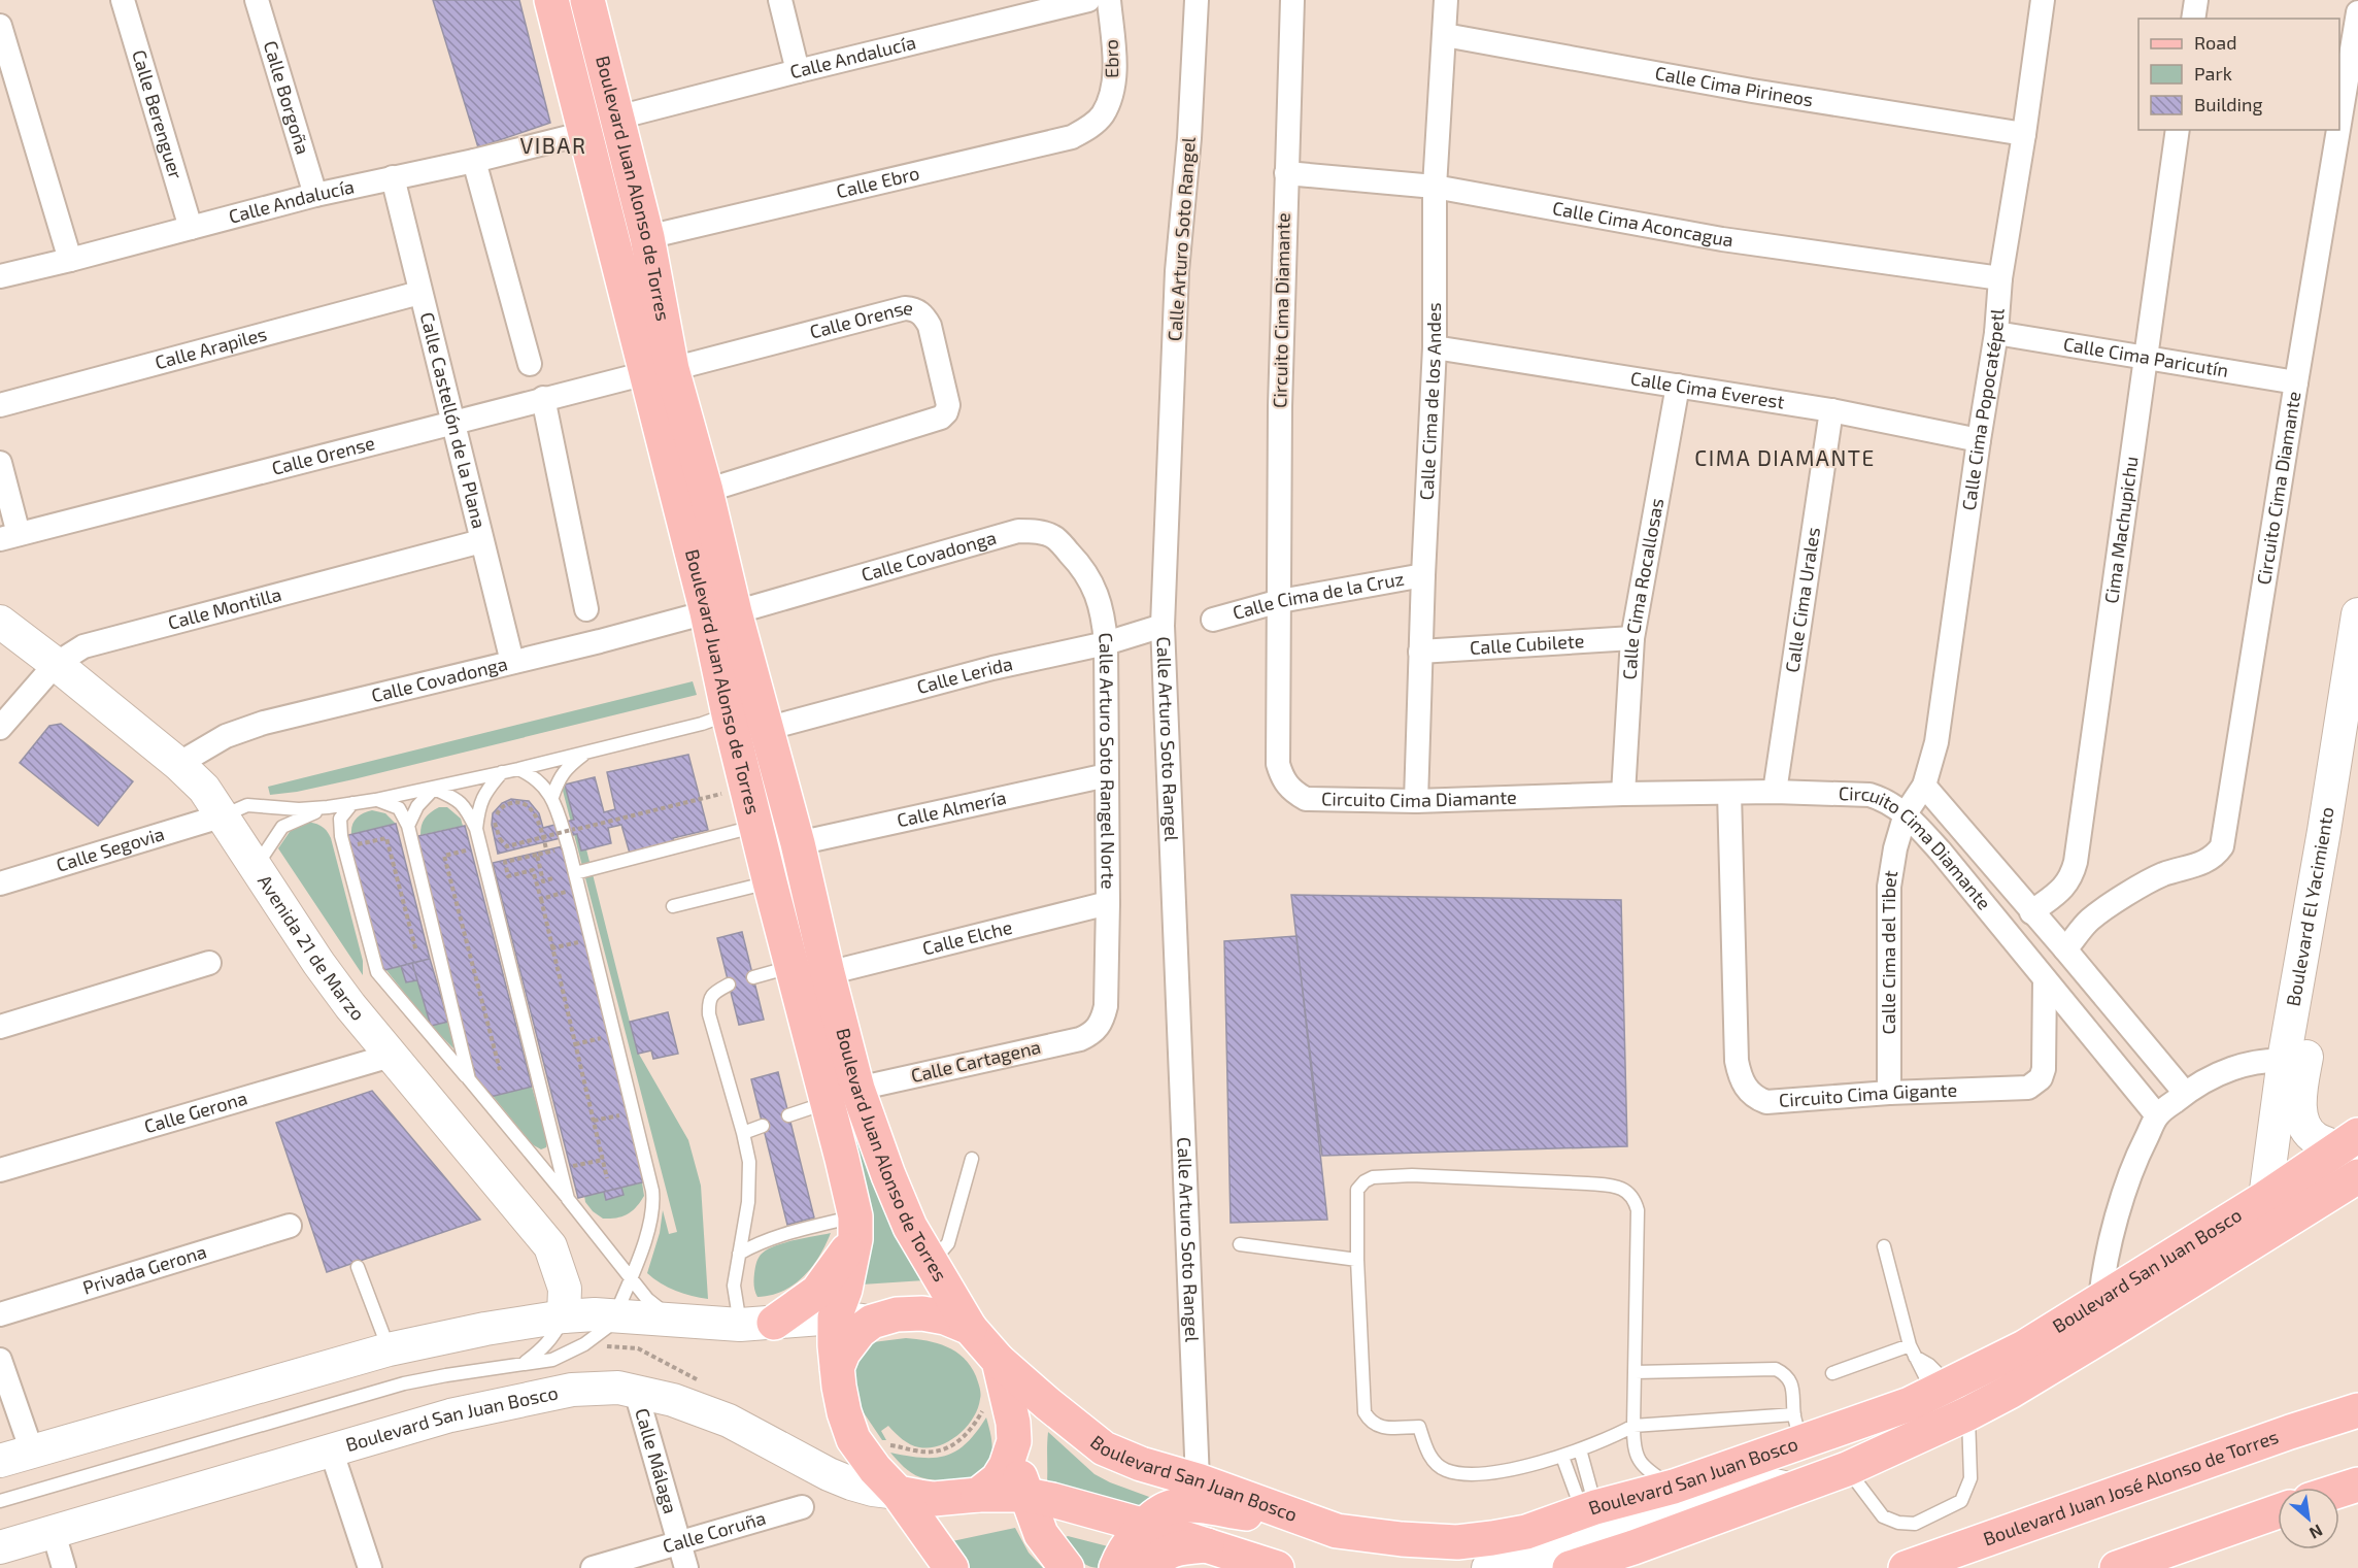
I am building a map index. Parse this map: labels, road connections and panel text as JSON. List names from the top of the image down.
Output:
{
  "streets": {
    "main road": ["Boulevard Juan Alonso de Torres", "Boulevard San Juan Bosco", "Boulevard Juan José Alonso de Torres"],
    "street": [
      "Calle Andalucía",
      "Ebro",
      "Calle Cima Pirineos",
      "Calle Borgoña",
      "Calle Berenguer",
      "Calle Ebro",
      "Calle Cima Aconcagua",
      "Calle Arturo Soto Rangel",
      "Circuito Cima Diamante",
      "Calle Orense",
      "Calle Arapiles",
      "Calle Cima Paricutín",
      "Calle Cima Everest",
      "Calle Cima de los Andes",
      "Calle Cima Popocatépetl",
      "Calle Castellón de la Plana",
      "Cima Machupichu",
      "Calle Covadonga",
      "Calle Cima Rocallosas",
      "Calle Cima de la Cruz",
      "Calle Cima Urales",
      "Calle Montilla",
      "Calle Cubilete",
      "Calle Lerida",
      "Calle Arturo Soto Rangel Norte",
      "Calle Almería",
      "Calle Segovia",
      "Boulevard El Yacimiento",
      "Calle Elche",
      "Avenida 21 de Marzo",
      "Calle Cima del Tibet",
      "Calle Cartagena",
      "Circuito Cima Gigante",
      "Calle Gerona",
      "Privada Gerona",
      "Calle Málaga",
      "Calle Coruña"
    ]
  },
  "crossings": [
    ["Calle Andalucía", "Calle Borgoña"],
    ["Calle Andalucía", "Calle Berenguer"],
    ["Calle Andalucía", "Boulevard Juan Alonso de Torres"],
    ["Calle Andalucía", "Calle Castellón de la Plana"],
    ["Ebro", "Calle Ebro"],
    ["Calle Cima Pirineos", "Calle Cima de los Andes"],
    ["Calle Cima Pirineos", "Calle Cima Popocatépetl"],
    ["Calle Ebro", "Boulevard Juan Alonso de Torres"],
    ["Boulevard Juan Alonso de Torres", "Calle Orense"],
    ["Boulevard Juan Alonso de Torres", "Calle Covadonga"],
    ["Boulevard Juan Alonso de Torres", "Calle Lerida"],
    ["Boulevard Juan Alonso de Torres", "Calle Almería"],
    ["Boulevard Juan Alonso de Torres", "Calle Elche"],
    ["Boulevard Juan Alonso de Torres", "Calle Cartagena"],
    ["Boulevard Juan Alonso de Torres", "Boulevard San Juan Bosco"],
    ["Calle Cima Aconcagua", "Circuito Cima Diamante"],
    ["Calle Cima Aconcagua", "Calle Cima de los Andes"],
    ["Calle Cima Aconcagua", "Calle Cima Popocatépetl"],
    ["Calle Arturo Soto Rangel", "Calle Lerida"],
    ["Calle Arturo Soto Rangel", "Boulevard San Juan Bosco"],
    ["Circuito Cima Diamante", "Calle Cima Paricutín"],
    ["Circuito Cima Diamante", "Calle Cima de los Andes"],
    ["Circuito Cima Diamante", "Calle Cima Popocatépetl"],
    ["Circuito Cima Diamante", "Calle Cima Rocallosas"],
    ["Circuito Cima Diamante", "Calle Cima de la Cruz"],
    ["Circuito Cima Diamante", "Calle Cima Urales"],
    ["Circuito Cima Diamante", "Calle Cima del Tibet"],
    ["Circuito Cima Diamante", "Circuito Cima Gigante"],
    ["Calle Orense", "Calle Castellón de la Plana"],
    ["Calle Arapiles", "Calle Castellón de la Plana"],
    ["Calle Cima Paricutín", "Calle Cima Popocatépetl"],
    ["Calle Cima Paricutín", "Cima Machupichu"],
    ["Calle Cima Everest", "Calle Cima de los Andes"],
    ["Calle Cima Everest", "Calle Cima Popocatépetl"],
    ["Calle Cima Everest", "Calle Cima Rocallosas"],
    ["Calle Cima Everest", "Calle Cima Urales"],
    ["Calle Cima de los Andes", "Calle Cima de la Cruz"],
    ["Calle Cima de los Andes", "Calle Cubilete"],
    ["Calle Cima Popocatépetl", "Calle Cima del Tibet"],
    ["Calle Castellón de la Plana", "Calle Covadonga"],
    ["Calle Castellón de la Plana", "Calle Montilla"],
    ["Calle Covadonga", "Calle Arturo Soto Rangel Norte"],
    ["Calle Covadonga", "Avenida 21 de Marzo"],
    ["Calle Cima Rocallosas", "Calle Cubilete"],
    ["Calle Montilla", "Avenida 21 de Marzo"],
    ["Calle Lerida", "Calle Arturo Soto Rangel Norte"],
    ["Calle Arturo Soto Rangel Norte", "Calle Almería"],
    ["Calle Arturo Soto Rangel Norte", "Calle Elche"],
    ["Calle Arturo Soto Rangel Norte", "Calle Cartagena"],
    ["Calle Segovia", "Avenida 21 de Marzo"],
    ["Boulevard El Yacimiento", "Boulevard San Juan Bosco"],
    ["Avenida 21 de Marzo", "Calle Gerona"],
    ["Calle Cima del Tibet", "Circuito Cima Gigante"],
    ["Boulevard San Juan Bosco", "Calle Málaga"],
    ["Calle Málaga", "Calle Coruña"]
  ],
  "districts": ["VIBAR", "CIMA DIAMANTE"],
  "legend": ["Road", "Park", "Building"],
  "north": "bottom right"
}
